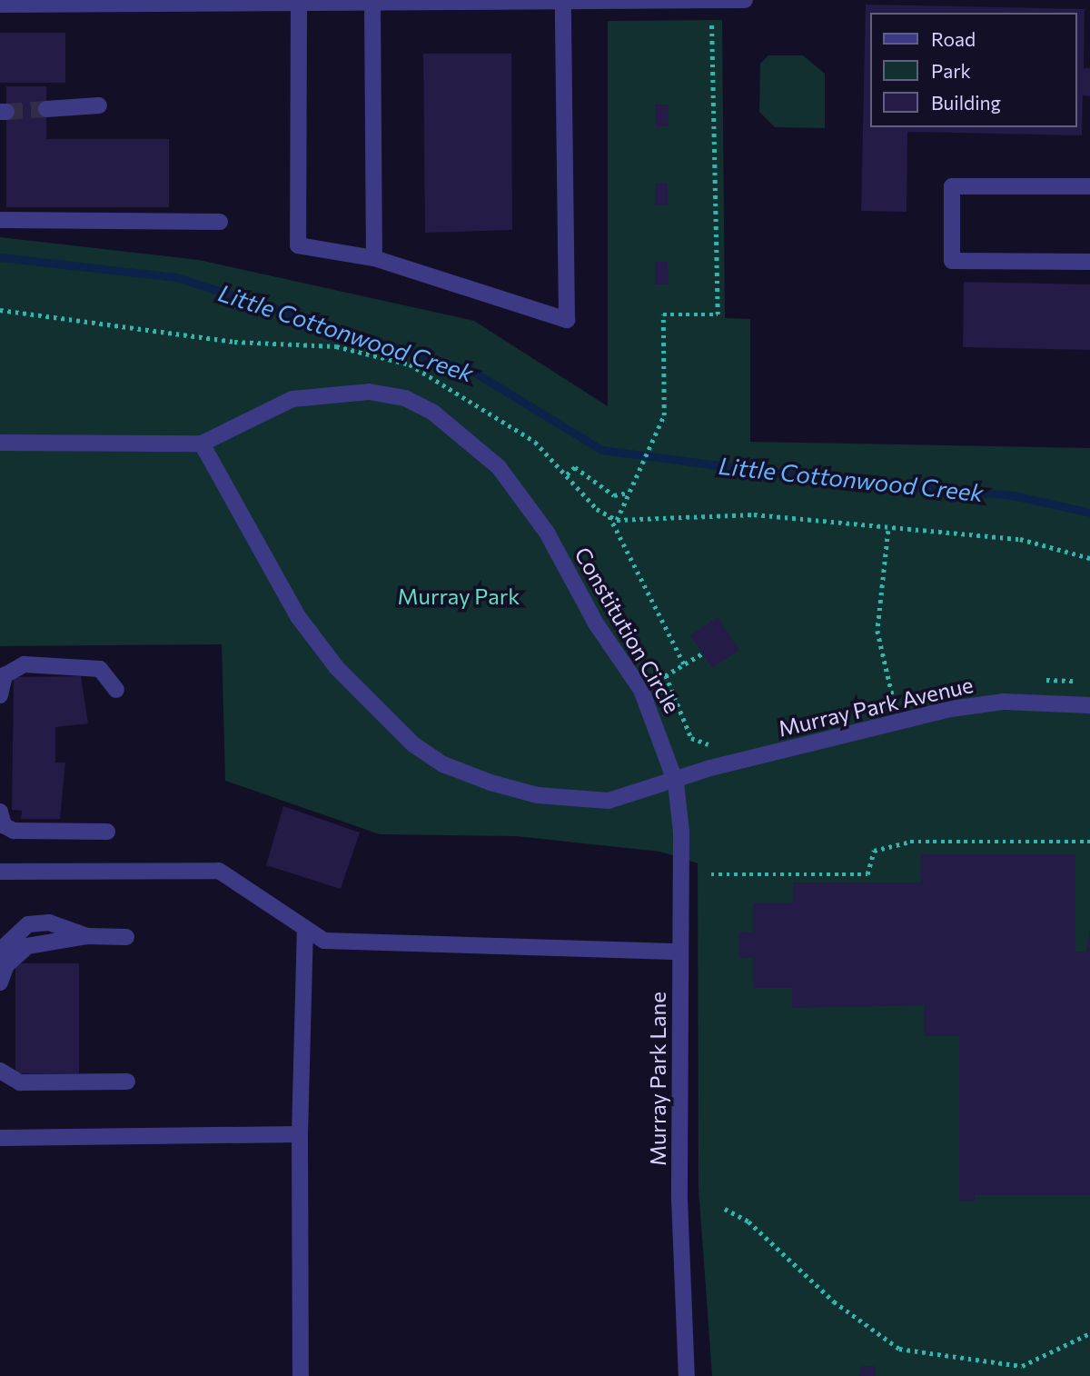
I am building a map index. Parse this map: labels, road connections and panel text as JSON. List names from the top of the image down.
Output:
{
  "streets": {
    "street": ["Constitution Circle", "Murray Park Avenue", "Murray Park Lane"]
  },
  "crossings": [
    ["Constitution Circle", "Murray Park Avenue"],
    ["Constitution Circle", "Murray Park Lane"],
    ["Murray Park Avenue", "Murray Park Lane"]
  ],
  "water": ["Little Cottonwood Creek"],
  "parks": ["Murray Park"],
  "legend": ["Road", "Park", "Building"]
}
